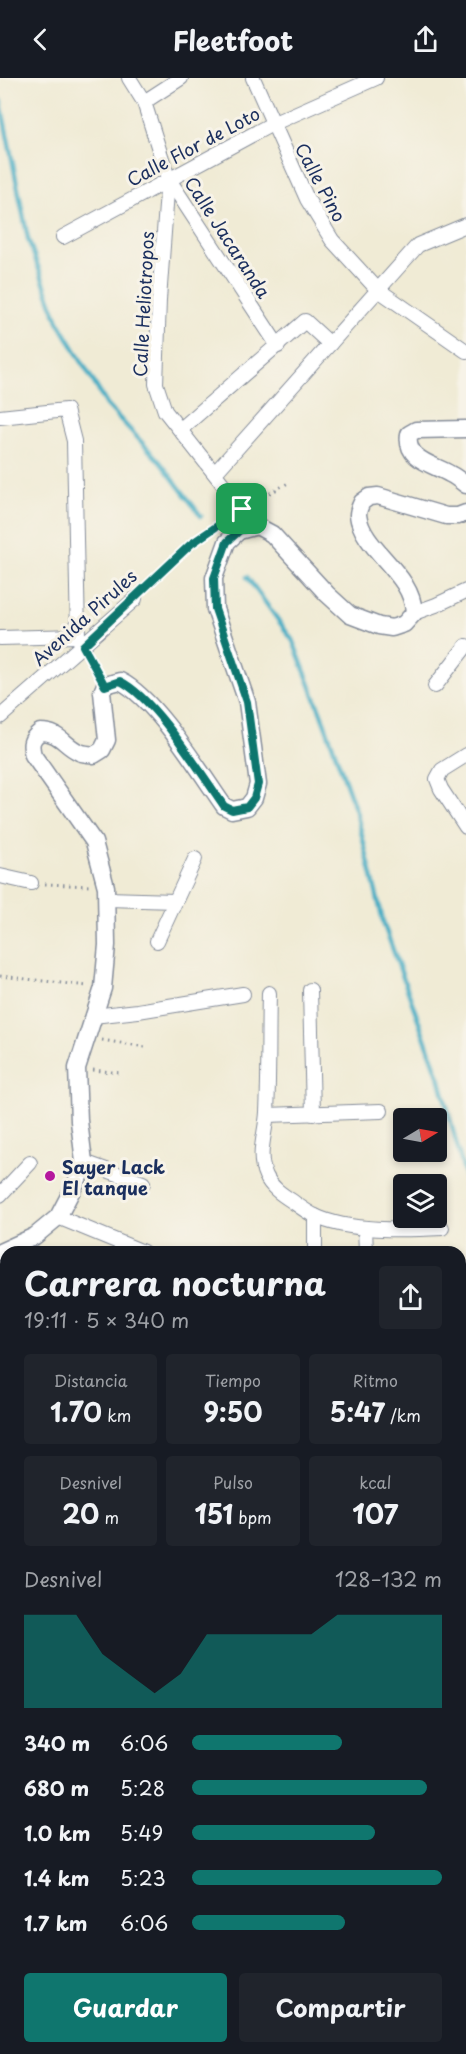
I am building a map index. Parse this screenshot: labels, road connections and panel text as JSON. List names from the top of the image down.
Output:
{
  "streets": {
    "street": [
      "Calle Flor de Loto",
      "Calle Pino",
      "Calle Jacaranda",
      "Calle Heliotropos",
      "Avenida Pirules"
    ]
  },
  "crossings": [
    ["Calle Flor de Loto", "Calle Pino"],
    ["Calle Flor de Loto", "Calle Jacaranda"],
    ["Calle Flor de Loto", "Calle Heliotropos"],
    ["Calle Jacaranda", "Calle Heliotropos"]
  ],
  "places": ["Sayer Lack El tanque"],
  "north": "right",
  "page": {
    "header": "Fleetfoot",
    "heading": ["Carrera nocturna", "19:11 · 5 × 340 m"],
    "stats": [
      ["Distancia", "1.70 km"],
      ["Tiempo", "9:50"],
      ["Ritmo", "5:47 /km"],
      ["Desnivel", "20 m"],
      ["Pulso", "151 bpm"],
      ["kcal", "107"]
    ],
    "chart": ["Desnivel", "128–132 m"],
    "list": [
      {
        "name": "340 m",
        "note": "6:06"
      },
      {
        "name": "680 m",
        "note": "5:28"
      },
      {
        "name": "1.0 km",
        "note": "5:49"
      },
      {
        "name": "1.4 km",
        "note": "5:23"
      },
      {
        "name": "1.7 km",
        "note": "6:06"
      }
    ],
    "buttons": ["Guardar", "Compartir"]
  }
}
